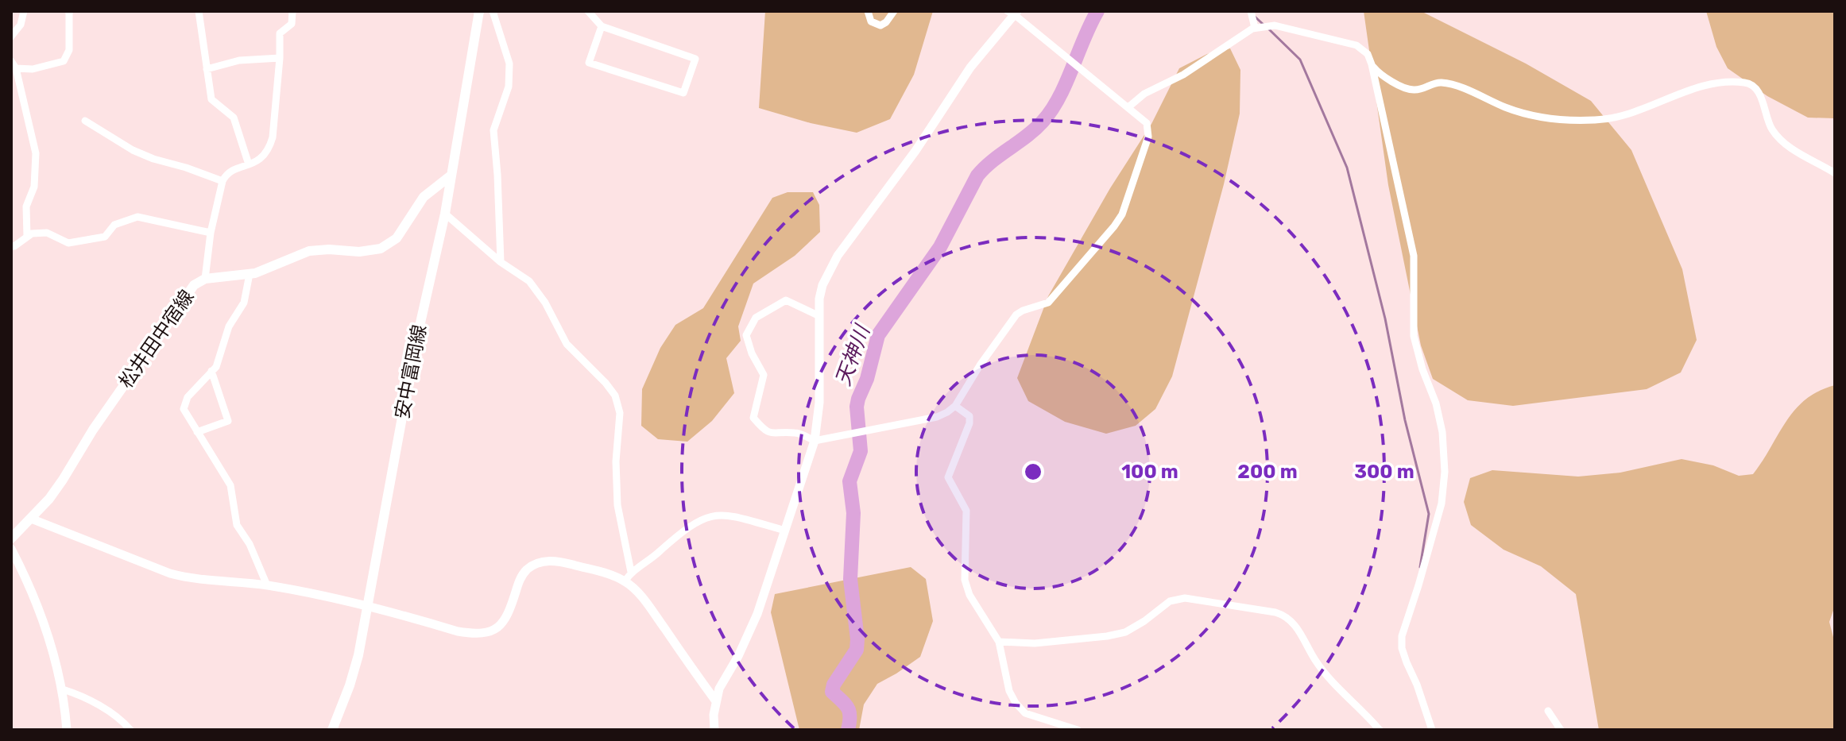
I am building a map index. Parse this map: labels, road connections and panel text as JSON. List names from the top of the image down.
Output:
{
  "streets": {
    "main road": ["松井田中宿線", "安中富岡線"]
  },
  "crossings": [
    ["松井田中宿線", "安中富岡線"]
  ],
  "water": ["天神川"],
  "rings": ["100 m", "200 m", "300 m"]
}
